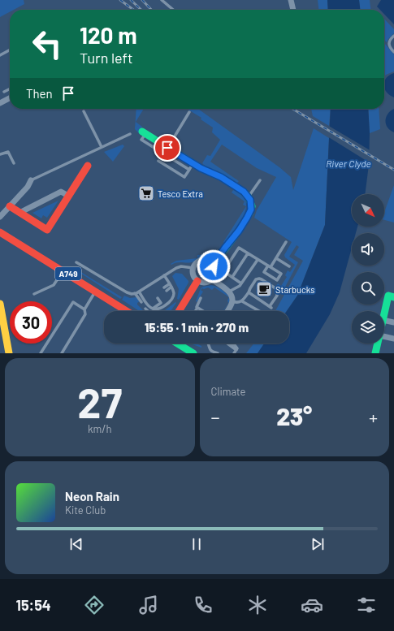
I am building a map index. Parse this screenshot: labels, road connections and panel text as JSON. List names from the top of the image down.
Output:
{
  "streets": {
    "street": ["A749"]
  },
  "water": ["River Clyde"],
  "places": {
    "supermarket": ["Tesco Extra"],
    "cafe": ["Starbucks"]
  },
  "north": "bottom right",
  "page": {
    "turn": ["120 m", "Turn left"],
    "then": "Then",
    "limit": "30",
    "trip": "15:55 · 1 min · 270 m",
    "tile": [
      ["27", "km/h"],
      "Climate"
    ],
    "heat": ["−", "23°", "+"],
    "song": ["Neon Rain", "Kite Club"],
    "tabs": "15:54"
  }
}
